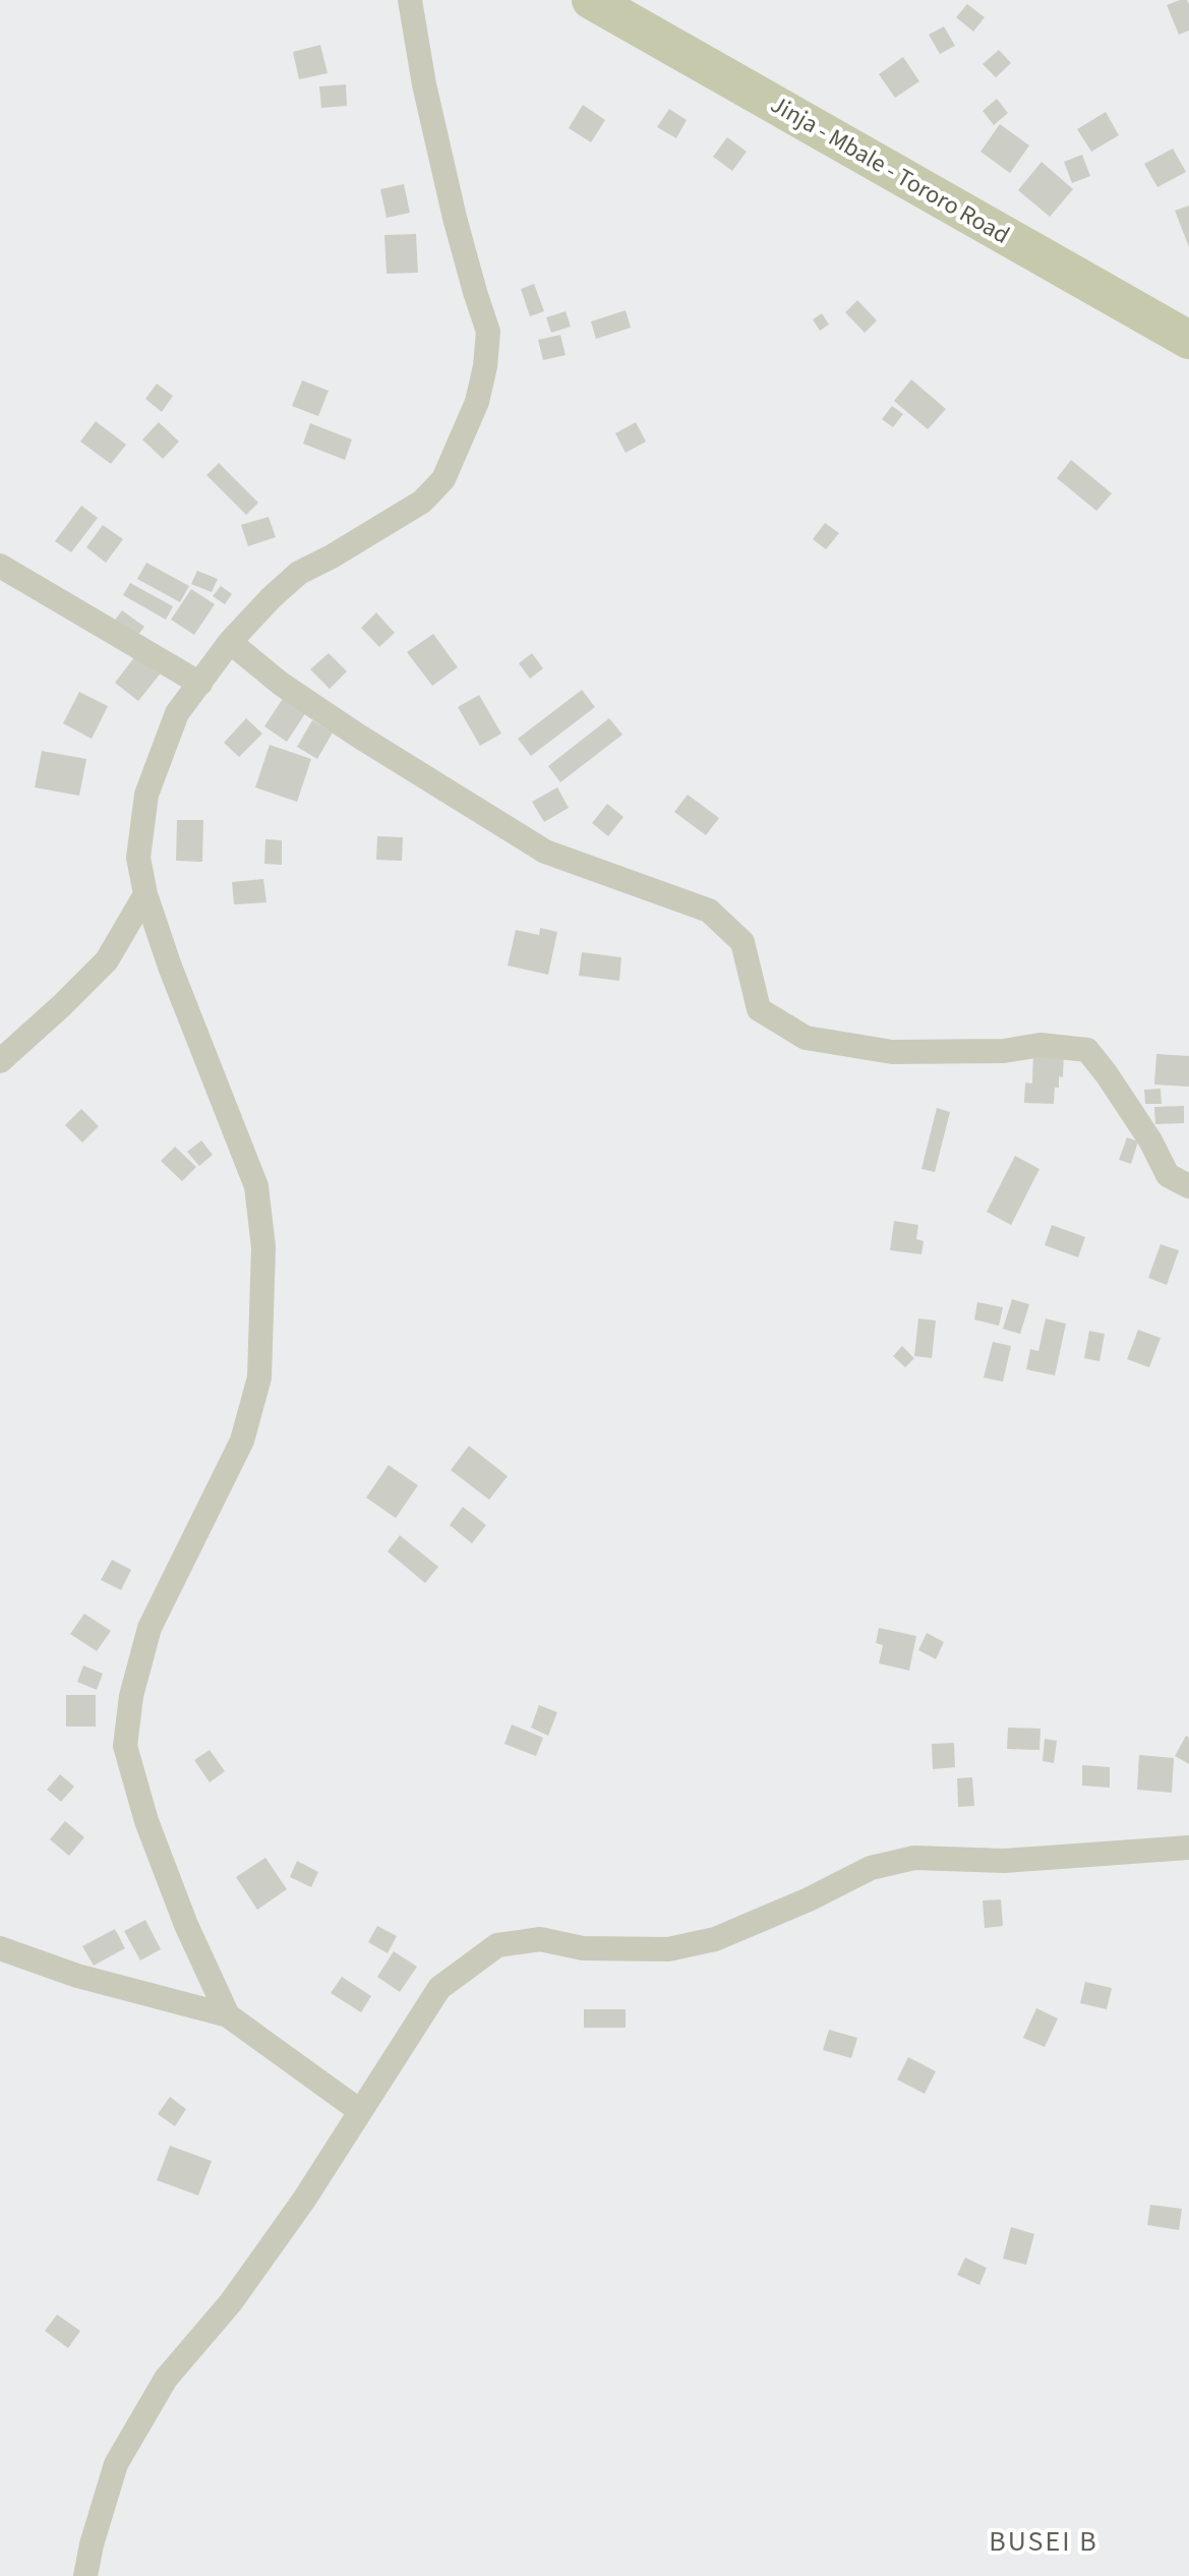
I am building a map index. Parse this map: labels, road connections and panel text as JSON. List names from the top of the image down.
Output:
{
  "streets": {
    "main road": ["Jinja - Mbale - Tororo Road"]
  },
  "districts": ["BUSEI B"]
}
